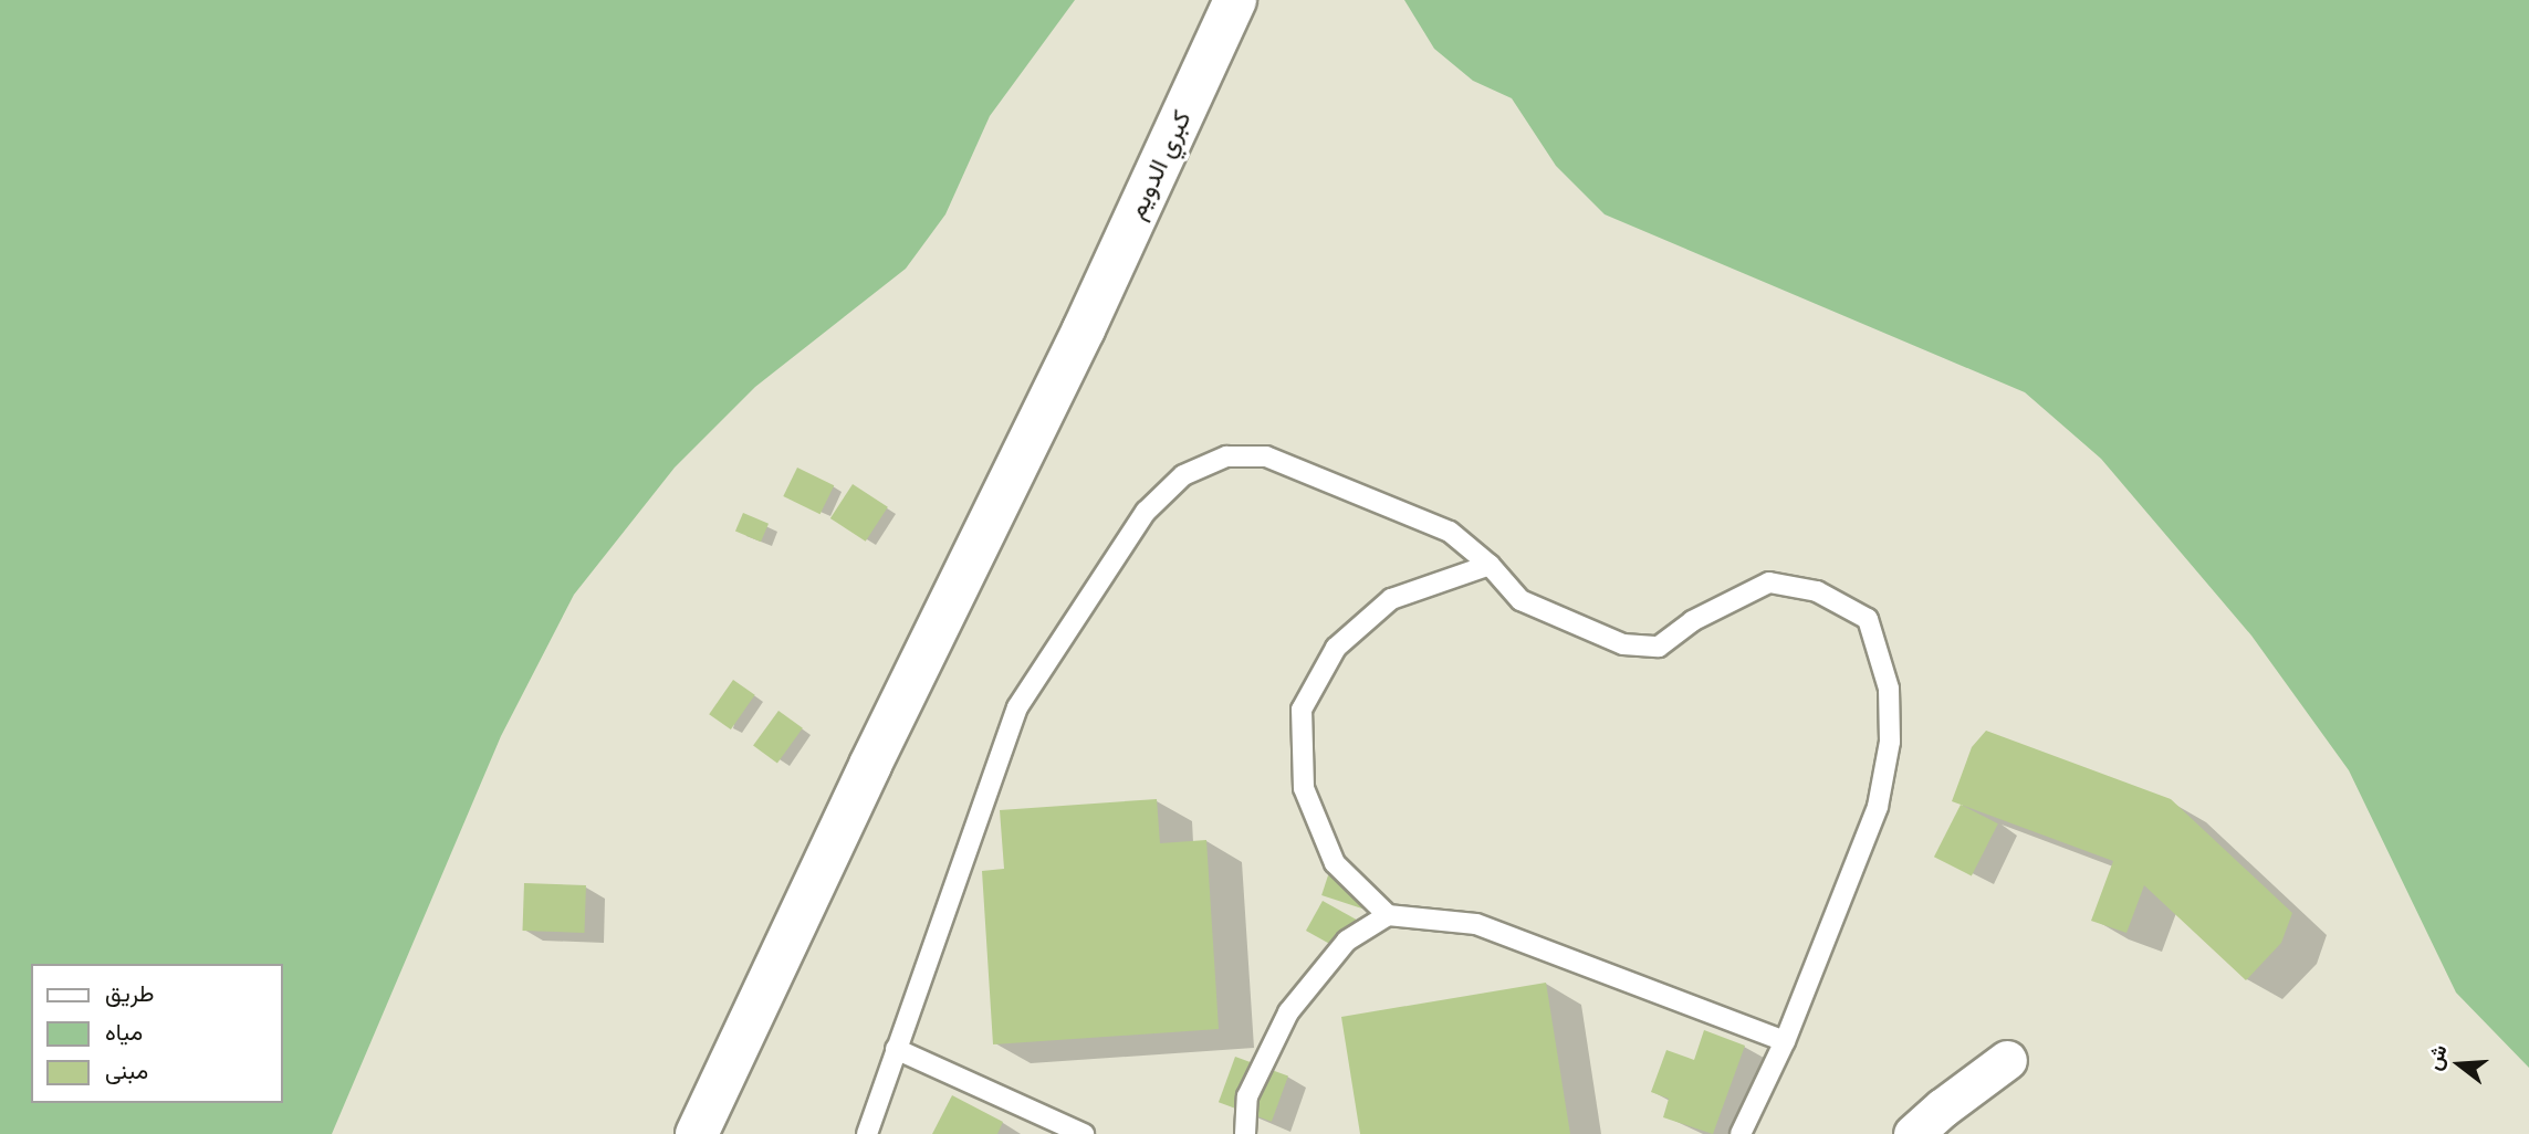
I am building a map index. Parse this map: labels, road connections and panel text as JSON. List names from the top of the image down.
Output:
{
  "streets": {
    "main road": ["كبري الدويم"]
  },
  "legend": ["طريق", "مياه", "مبنى"],
  "north": "left"
}
